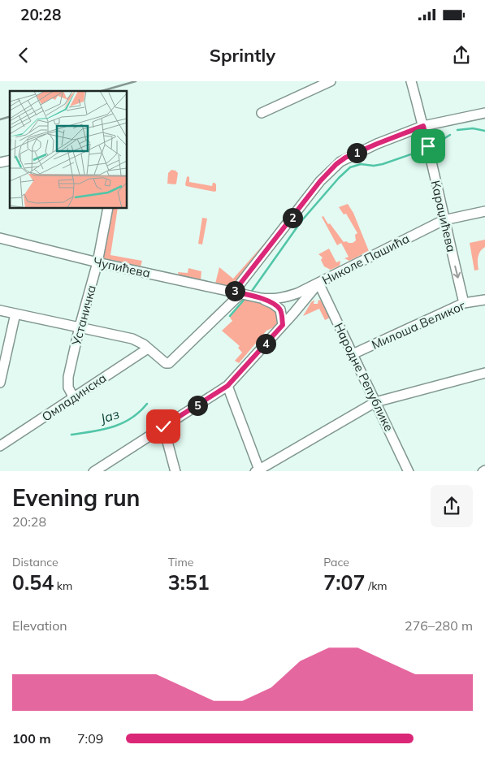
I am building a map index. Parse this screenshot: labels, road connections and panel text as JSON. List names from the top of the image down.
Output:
{
  "streets": {
    "street": [
      "Караџићева",
      "Николе Пашића",
      "Чупићева",
      "Устаничка",
      "Милоша Великог",
      "Народне Републике",
      "Омладинска"
    ]
  },
  "crossings": [
    ["Караџићева", "Николе Пашића"],
    ["Караџићева", "Милоша Великог"],
    ["Николе Пашића", "Народне Републике"],
    ["Чупићева", "Устаничка"],
    ["Устаничка", "Омладинска"],
    ["Милоша Великог", "Народне Републике"]
  ],
  "one_way": ["Караџићева"],
  "water": ["Јаз"],
  "page": {
    "status": "20:28",
    "header": "Sprintly",
    "pins": [
      "1",
      "2",
      "3",
      "4",
      "5"
    ],
    "heading": ["Evening run", "20:28"],
    "stats": [
      ["Distance", "0.54 km"],
      ["Time", "3:51"],
      ["Pace", "7:07 /km"]
    ],
    "chart": ["Elevation", "276–280 m"],
    "list": [
      {
        "name": "100 m",
        "note": "7:09"
      }
    ]
  }
}
